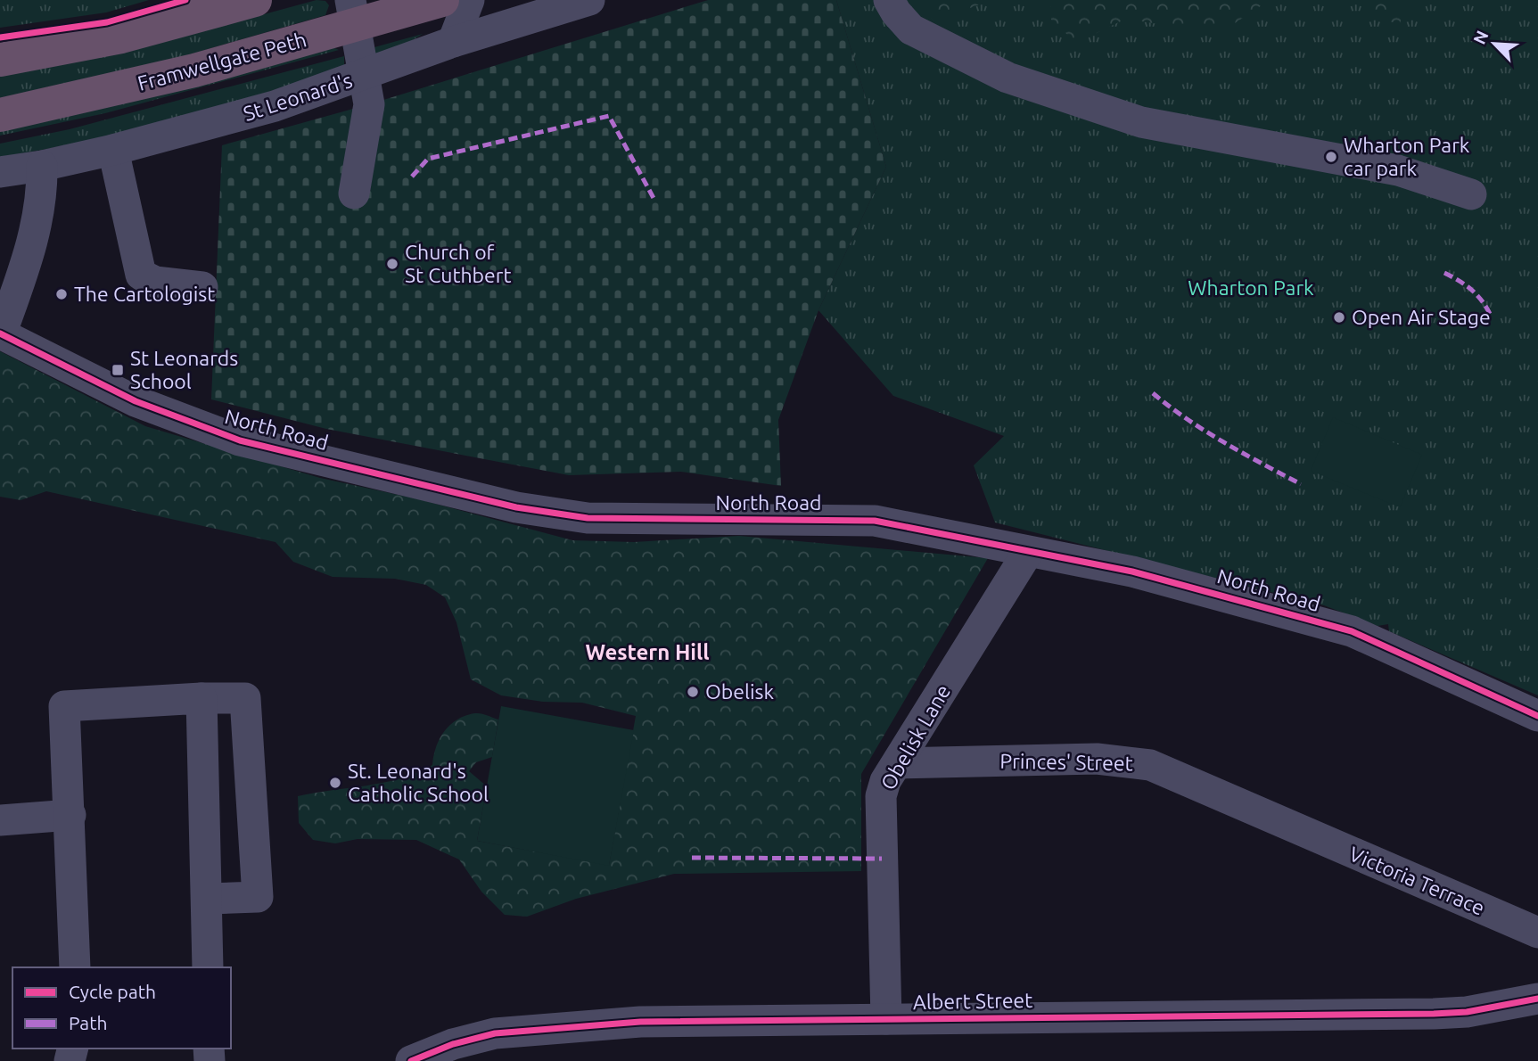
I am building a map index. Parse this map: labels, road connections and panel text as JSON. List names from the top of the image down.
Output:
{
  "streets": {
    "highway": ["Framwellgate Peth"],
    "street": [
      "St Leonard's",
      "North Road",
      "Obelisk Lane",
      "Princes' Street",
      "Victoria Terrace",
      "Albert Street"
    ]
  },
  "crossings": [
    ["North Road", "Obelisk Lane"],
    ["Obelisk Lane", "Princes' Street"],
    ["Obelisk Lane", "Albert Street"],
    ["Princes' Street", "Victoria Terrace"]
  ],
  "districts": ["Western Hill"],
  "parks": ["Wharton Park"],
  "places": {
    "other": [
      "Wharton Park car park",
      "Church of St Cuthbert",
      "The Cartologist",
      "Open Air Stage",
      "Obelisk",
      "St. Leonard's Catholic School"
    ],
    "transit": ["St Leonards School"]
  },
  "legend": ["Cycle path", "Path"],
  "north": "top left"
}
